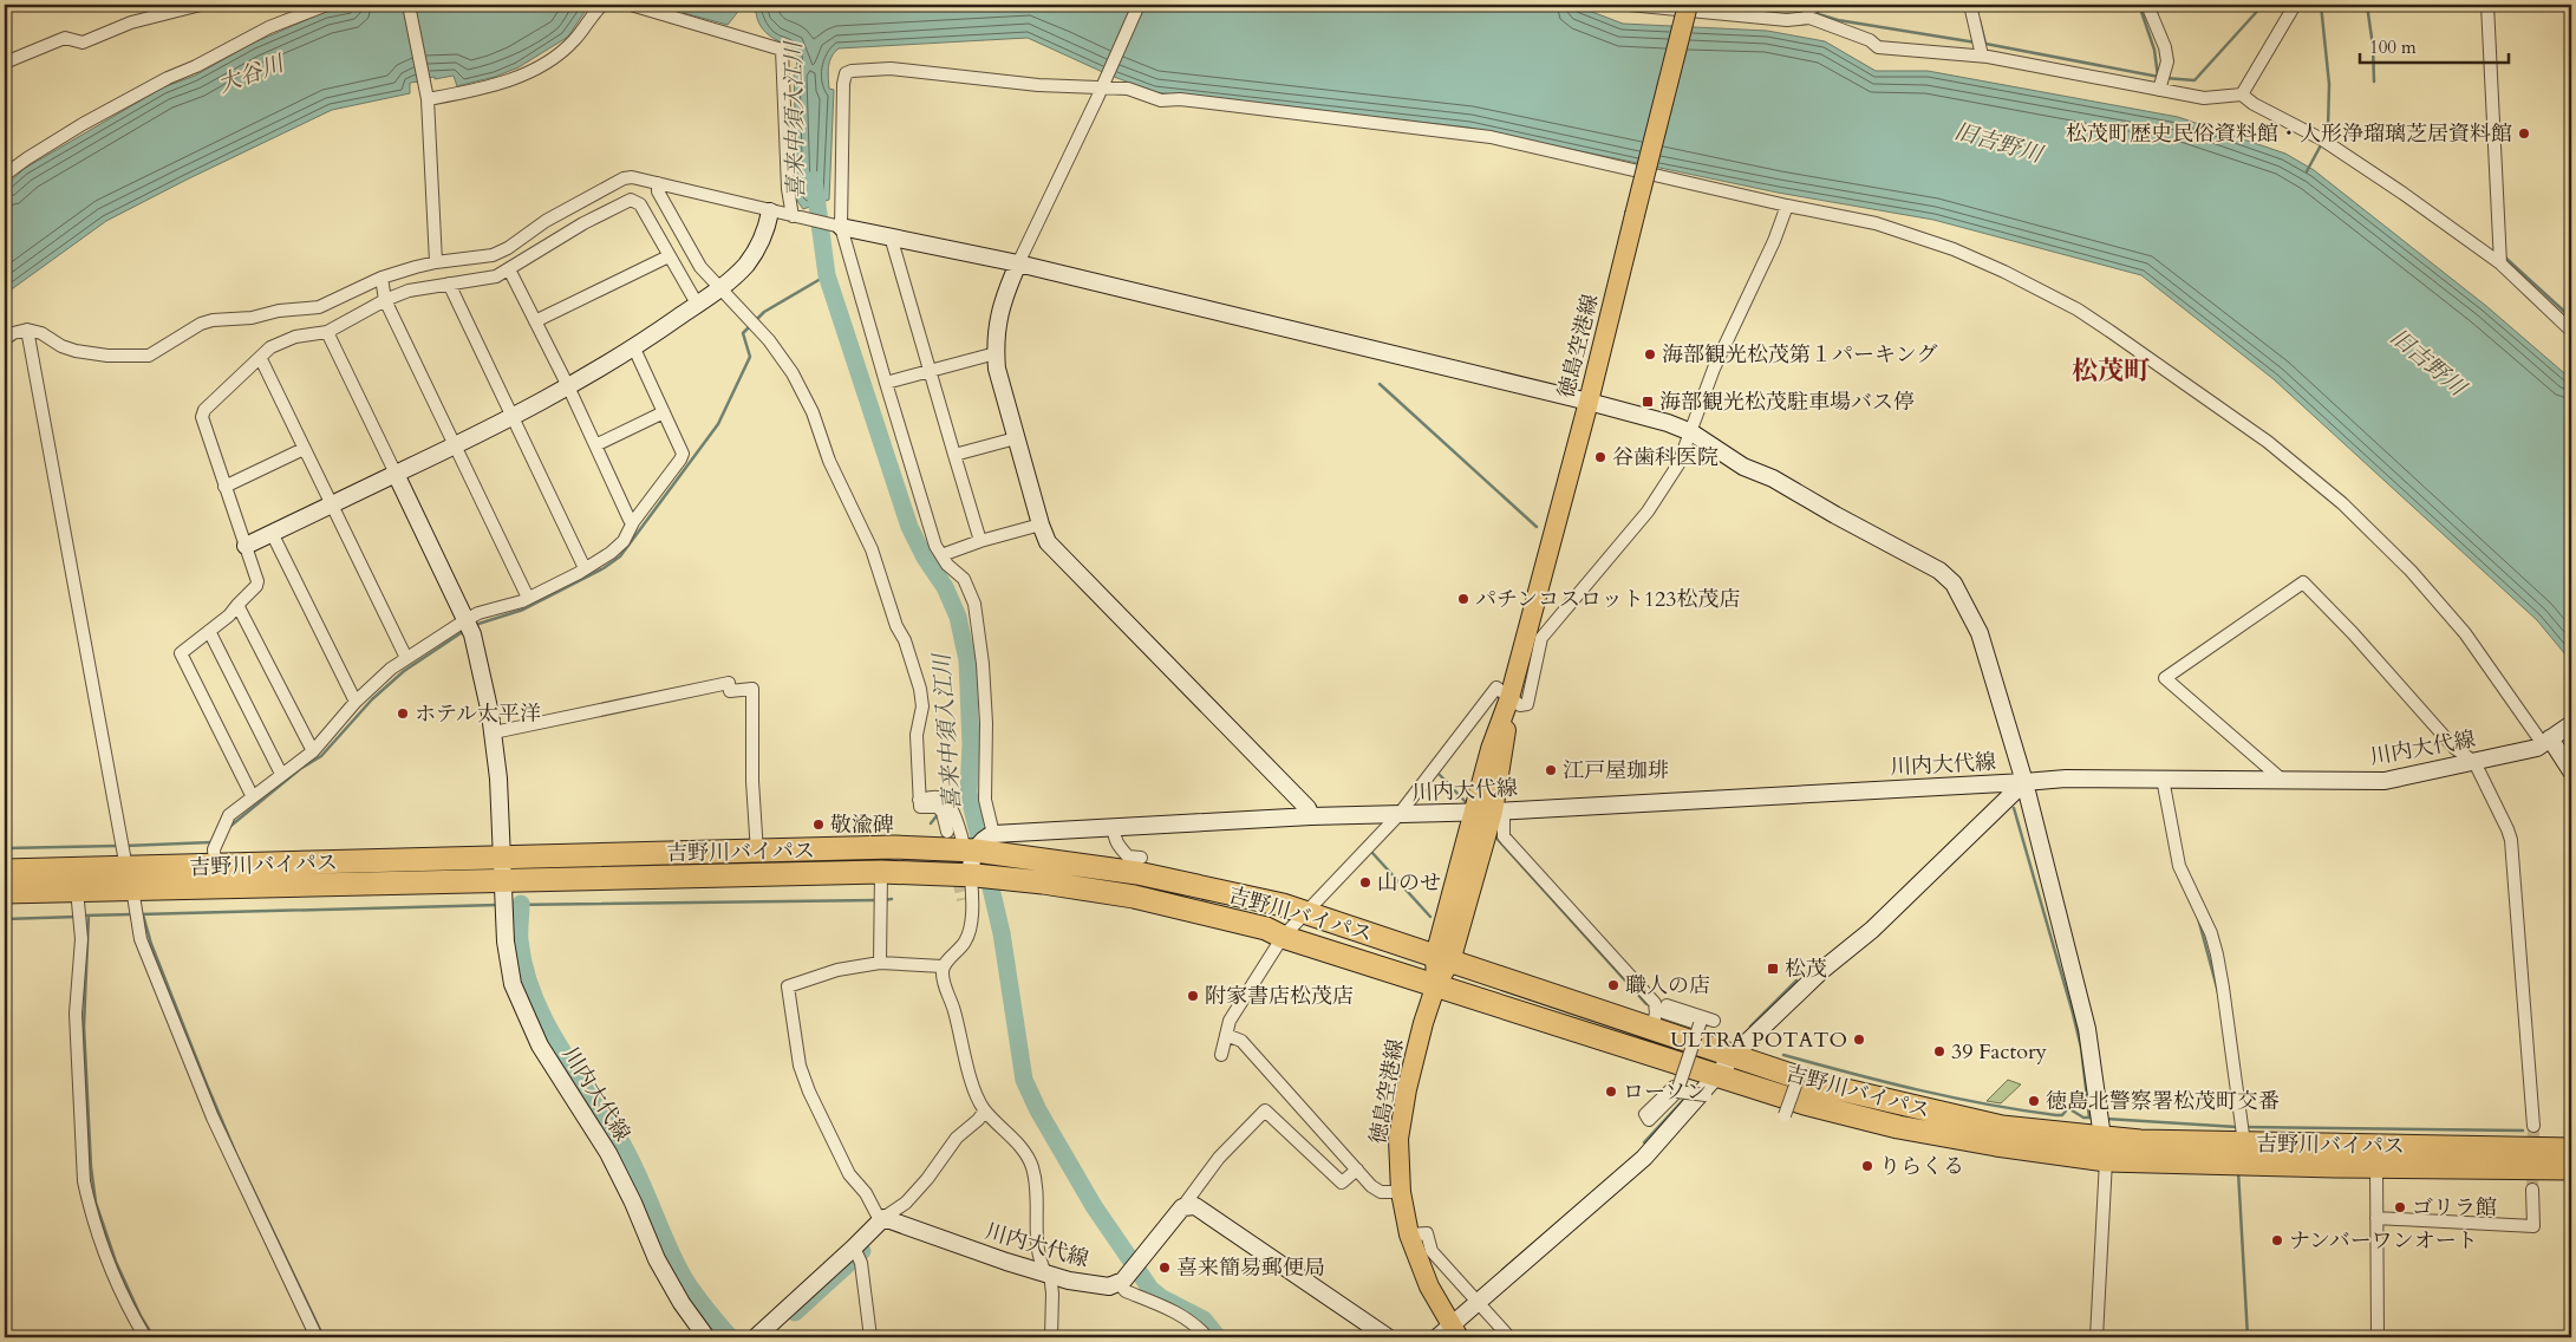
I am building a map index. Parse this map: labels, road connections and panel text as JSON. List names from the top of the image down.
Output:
{
  "streets": {
    "highway": ["吉野川バイパス"],
    "main road": ["徳島空港線", "川内大代線"]
  },
  "crossings": [
    ["徳島空港線", "川内大代線"],
    ["徳島空港線", "吉野川バイパス"],
    ["川内大代線", "吉野川バイパス"]
  ],
  "districts": ["松茂町"],
  "water": ["大谷川", "喜来中須入江川", "旧吉野川"],
  "places": {
    "other": [
      "松茂町歴史民俗資料館・人形浄瑠璃芝居資料館",
      "海部観光松茂第１パーキング",
      "谷歯科医院",
      "パチンコスロット123松茂店",
      "ホテル太平洋",
      "江戸屋珈琲",
      "敬渝碑",
      "山のせ",
      "職人の店",
      "附家書店松茂店",
      "ULTRA POTATO",
      "39 Factory",
      "ローソン",
      "徳島北警察署松茂町交番",
      "りらくる",
      "ゴリラ館",
      "ナンバーワンオート",
      "喜来簡易郵便局"
    ],
    "transit": ["海部観光松茂駐車場バス停", "松茂"]
  },
  "scale_bar": "100 m"
}
